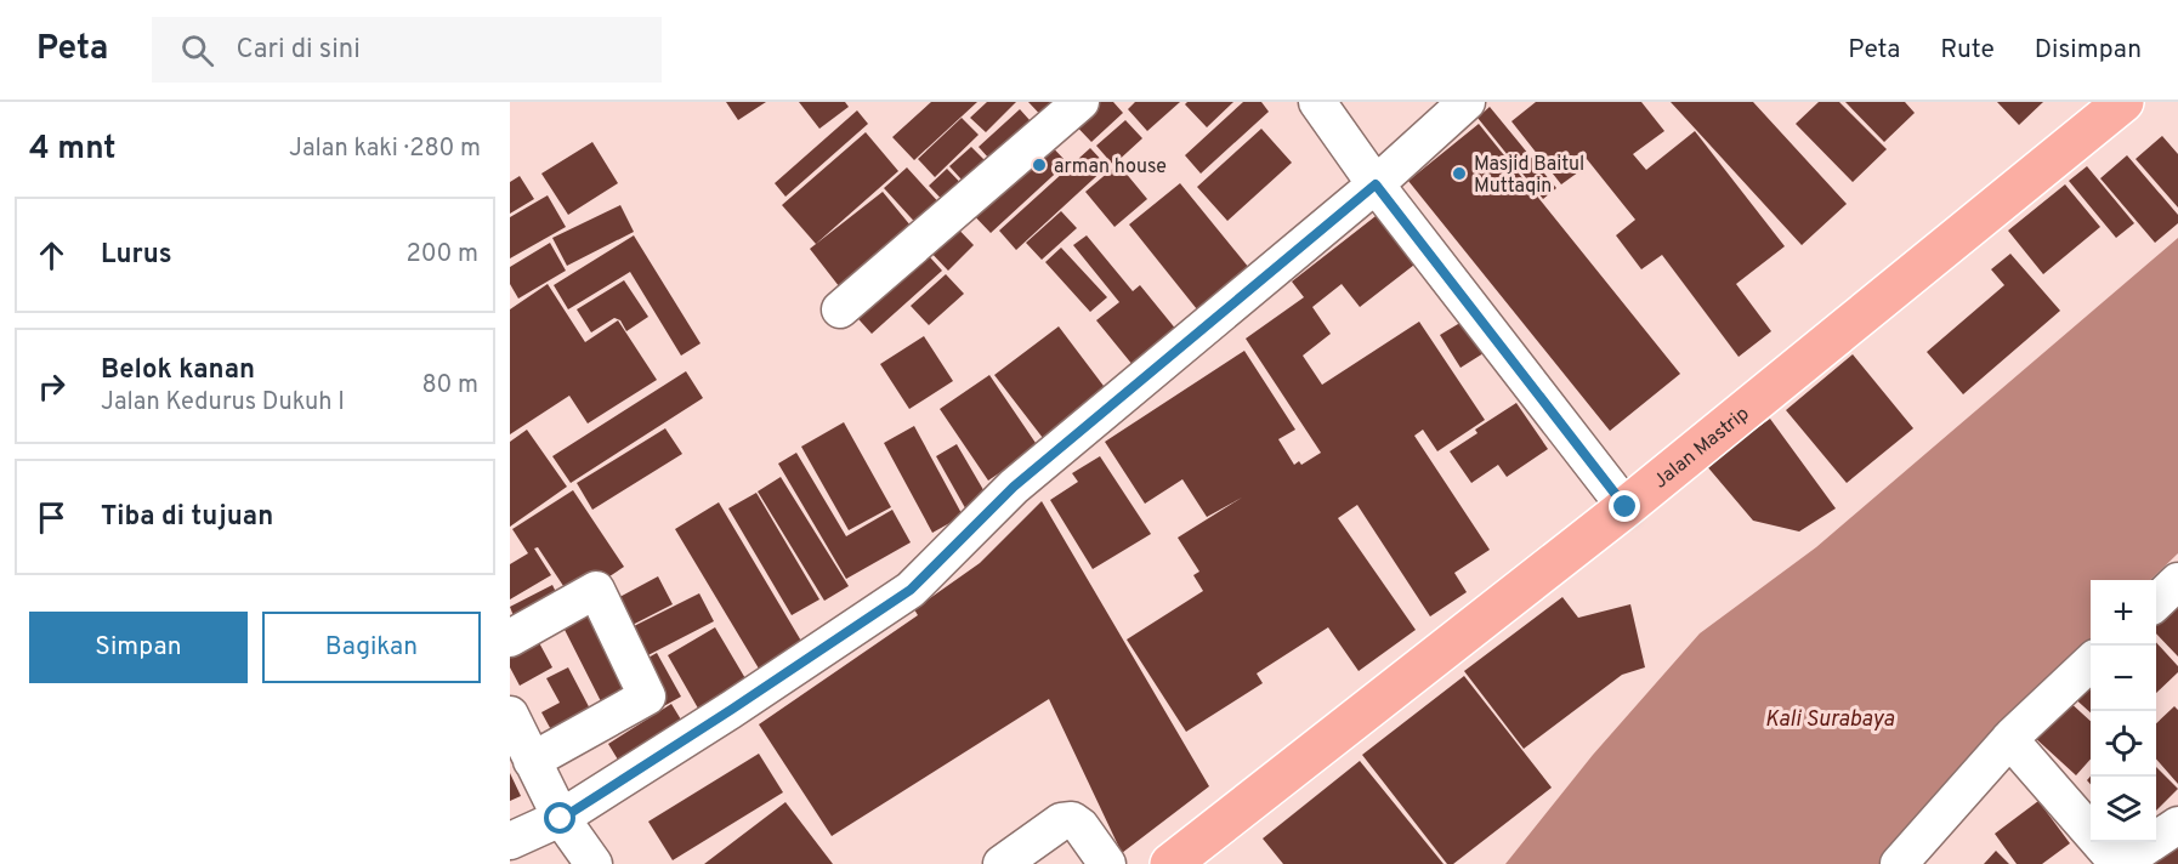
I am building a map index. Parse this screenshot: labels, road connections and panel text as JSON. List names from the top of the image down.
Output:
{
  "streets": {
    "main road": ["Jalan Mastrip"]
  },
  "water": ["Kali Surabaya"],
  "places": ["arman house", "Masjid Baitul Muttaqin"],
  "page": {
    "header": "Peta",
    "search": "Cari di sini",
    "nav": ["Peta", "Rute", "Disimpan"],
    "heading": ["4 mnt", "Jalan kaki · 280 m"],
    "list": [
      ["Lurus", "200 m"],
      ["Belok kanan", "Jalan Kedurus Dukuh I", "80 m"],
      "Tiba di tujuan"
    ],
    "map_buttons": ["+", "−"],
    "buttons": ["Simpan", "Bagikan"]
  }
}
